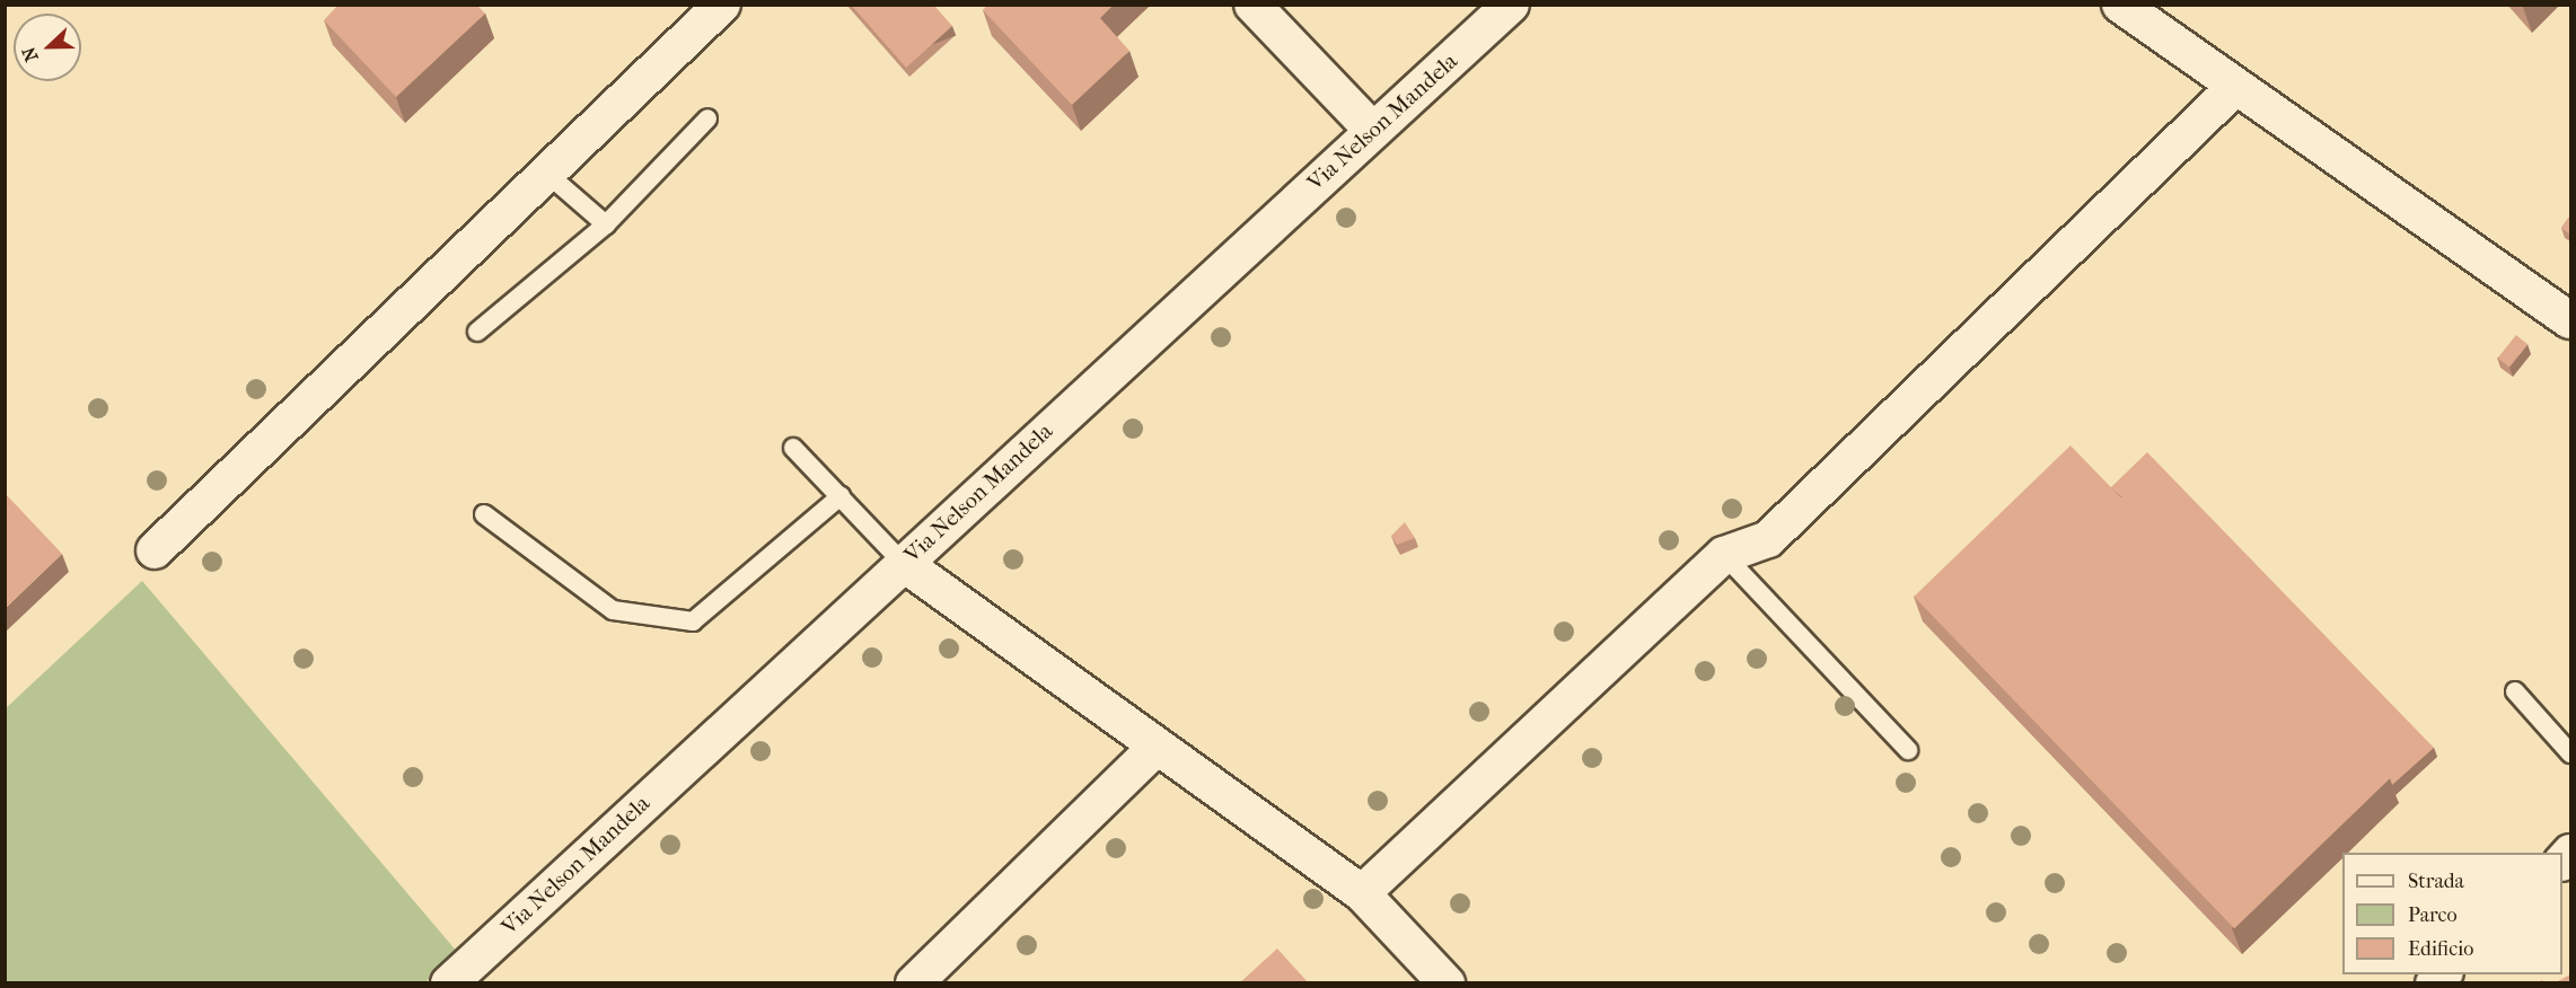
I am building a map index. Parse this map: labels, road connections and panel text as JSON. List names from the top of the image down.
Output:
{
  "streets": {
    "street": ["Via Nelson Mandela"]
  },
  "legend": ["Strada", "Parco", "Edificio"],
  "north": "left"
}
